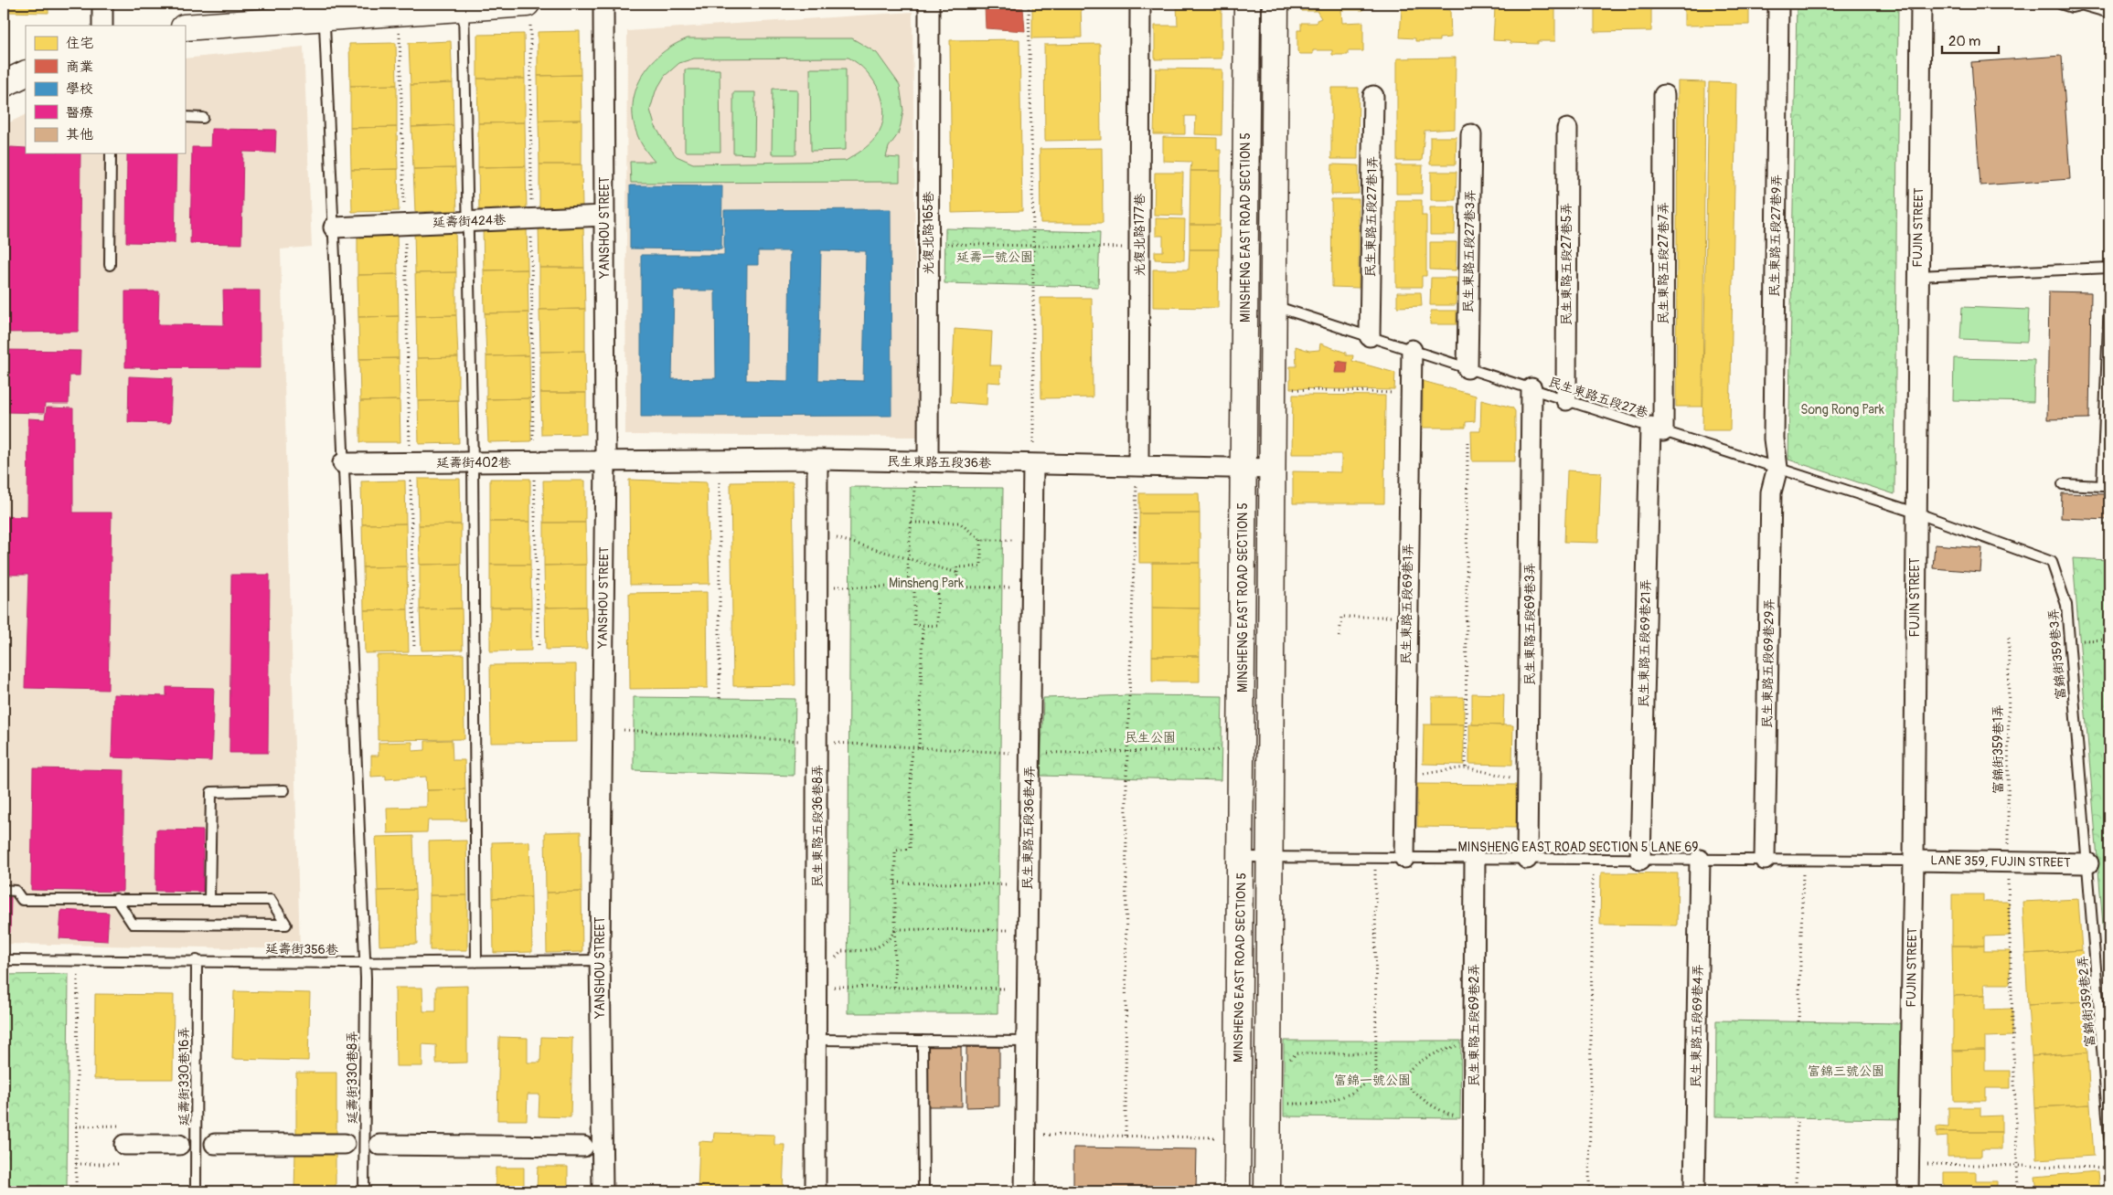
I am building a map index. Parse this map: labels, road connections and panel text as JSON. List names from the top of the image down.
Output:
{
  "streets": {
    "street": [
      "民生東路五段27巷1弄",
      "延壽街424巷",
      "YANSHOU STREET",
      "MINSHENG EAST ROAD SECTION 5",
      "FUJIN STREET",
      "光復北路165巷",
      "光復北路177巷",
      "民生東路五段27巷9弄",
      "民生東路五段27巷3弄",
      "民生東路五段27巷7弄",
      "民生東路五段27巷5弄",
      "延壽街402巷",
      "民生東路五段36巷",
      "民生東路五段69巷1弄",
      "民生東路五段69巷3弄",
      "民生東路五段69巷21弄",
      "民生東路五段69巷29弄",
      "民生東路五段36巷8弄",
      "民生東路五段36巷4弄",
      "LANE 359, FUJIN STREET",
      "民生東路五段69巷2弄",
      "民生東路五段69巷4弄"
    ],
    "lane": [
      "民生東路五段27巷",
      "富錦街359巷3弄",
      "MINSHENG EAST ROAD SECTION 5 LANE 69",
      "延壽街356巷",
      "富錦街359巷2弄",
      "延壽街330巷16弄",
      "延壽街330巷8弄"
    ],
    "path": ["富錦街359巷1弄"]
  },
  "crossings": [
    ["民生東路五段27巷1弄", "民生東路五段27巷"],
    ["延壽街424巷", "YANSHOU STREET"],
    ["延壽街424巷", "延壽街330巷8弄"],
    ["YANSHOU STREET", "延壽街402巷"],
    ["YANSHOU STREET", "民生東路五段36巷"],
    ["YANSHOU STREET", "延壽街356巷"],
    ["MINSHENG EAST ROAD SECTION 5", "民生東路五段36巷"],
    ["MINSHENG EAST ROAD SECTION 5", "MINSHENG EAST ROAD SECTION 5 LANE 69"],
    ["FUJIN STREET", "民生東路五段27巷"],
    ["FUJIN STREET", "富錦街359巷3弄"],
    ["FUJIN STREET", "MINSHENG EAST ROAD SECTION 5 LANE 69"],
    ["FUJIN STREET", "LANE 359, FUJIN STREET"],
    ["光復北路165巷", "民生東路五段36巷"],
    ["光復北路177巷", "民生東路五段36巷"],
    ["民生東路五段27巷9弄", "民生東路五段27巷"],
    ["民生東路五段27巷9弄", "民生東路五段69巷29弄"],
    ["民生東路五段27巷3弄", "民生東路五段27巷"],
    ["民生東路五段27巷7弄", "民生東路五段27巷"],
    ["民生東路五段27巷7弄", "民生東路五段69巷21弄"],
    ["民生東路五段27巷5弄", "民生東路五段27巷"],
    ["民生東路五段27巷", "民生東路五段69巷1弄"],
    ["民生東路五段27巷", "民生東路五段69巷3弄"],
    ["民生東路五段27巷", "民生東路五段69巷21弄"],
    ["民生東路五段27巷", "富錦街359巷3弄"],
    ["民生東路五段27巷", "民生東路五段69巷29弄"],
    ["延壽街402巷", "民生東路五段36巷"],
    ["延壽街402巷", "延壽街330巷8弄"],
    ["民生東路五段36巷", "民生東路五段36巷8弄"],
    ["民生東路五段36巷", "民生東路五段36巷4弄"],
    ["民生東路五段69巷1弄", "MINSHENG EAST ROAD SECTION 5 LANE 69"],
    ["民生東路五段69巷3弄", "MINSHENG EAST ROAD SECTION 5 LANE 69"],
    ["民生東路五段69巷21弄", "MINSHENG EAST ROAD SECTION 5 LANE 69"],
    ["富錦街359巷3弄", "LANE 359, FUJIN STREET"],
    ["富錦街359巷3弄", "富錦街359巷2弄"],
    ["民生東路五段69巷29弄", "MINSHENG EAST ROAD SECTION 5 LANE 69"],
    ["富錦街359巷1弄", "LANE 359, FUJIN STREET"],
    ["MINSHENG EAST ROAD SECTION 5 LANE 69", "LANE 359, FUJIN STREET"],
    ["MINSHENG EAST ROAD SECTION 5 LANE 69", "民生東路五段69巷2弄"],
    ["MINSHENG EAST ROAD SECTION 5 LANE 69", "民生東路五段69巷4弄"],
    ["LANE 359, FUJIN STREET", "富錦街359巷2弄"],
    ["延壽街356巷", "延壽街330巷16弄"],
    ["延壽街356巷", "延壽街330巷8弄"]
  ],
  "parks": [
    "延壽一號公園",
    "Song Rong Park",
    "Minsheng Park",
    "民生公園",
    "富錦三號公園",
    "富錦一號公園"
  ],
  "legend": [
    "住宅",
    "商業",
    "學校",
    "醫療",
    "其他"
  ],
  "scale_bar": "20 m"
}
